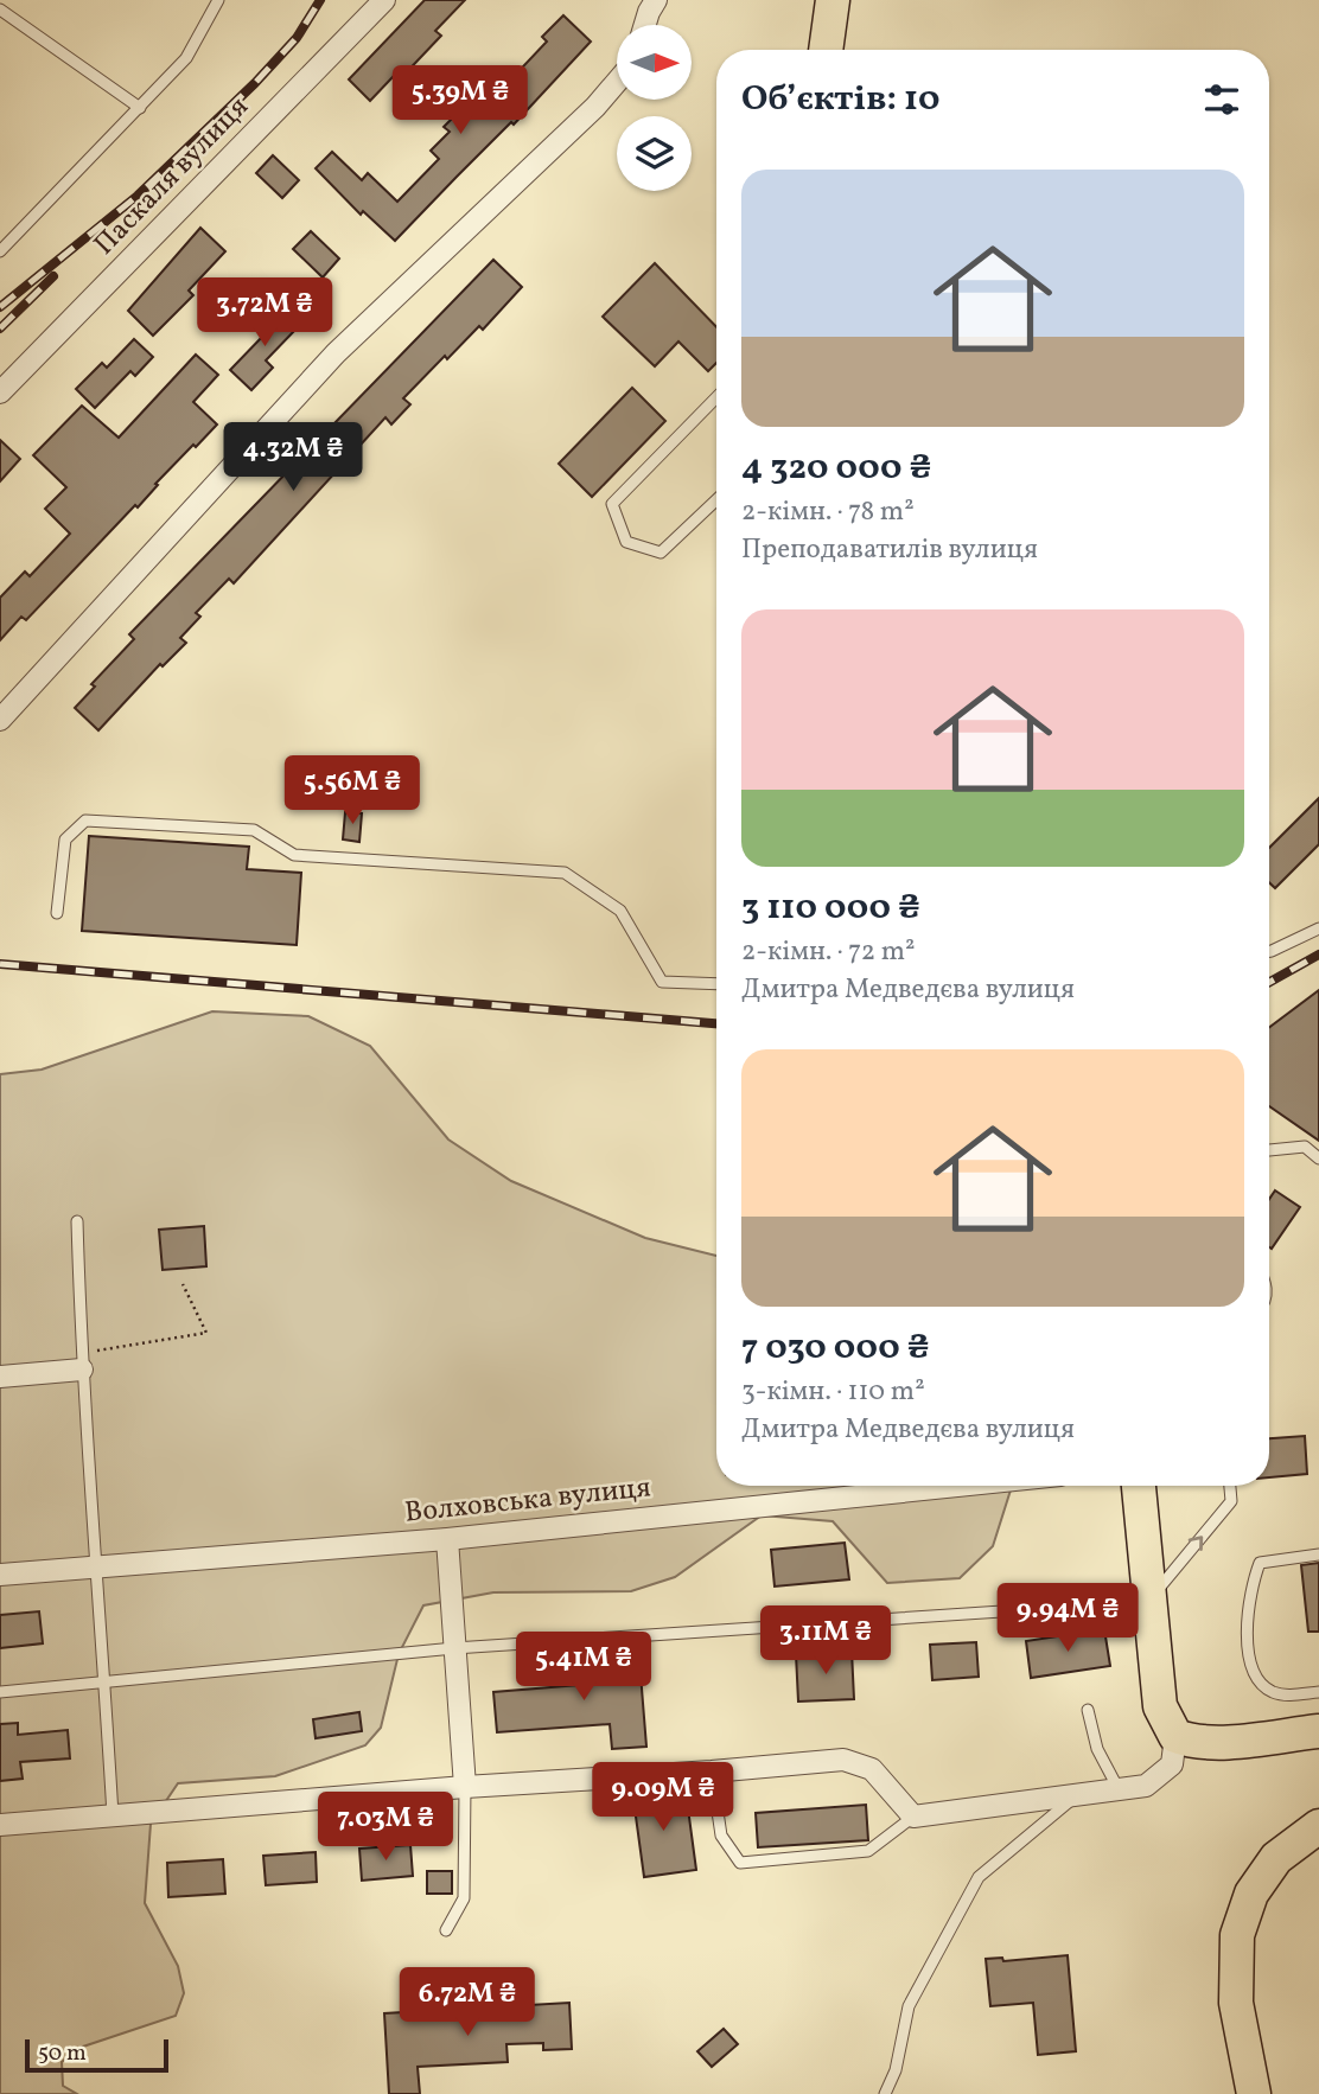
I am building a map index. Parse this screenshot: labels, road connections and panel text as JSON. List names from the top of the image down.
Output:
{
  "streets": {
    "street": ["Паскаля вулиця", "Волховська вулиця"]
  },
  "scale_bar": "50 m",
  "north": "right",
  "page": {
    "heading": "Об’єктів: 10",
    "price": [
      "5.39M ₴",
      "3.72M ₴",
      "4.32M ₴",
      "5.56M ₴",
      "9.94M ₴",
      "3.11M ₴",
      "5.41M ₴",
      "9.09M ₴",
      "7.03M ₴",
      "6.72M ₴"
    ],
    "list": [
      {
        "name": "4 320 000 ₴",
        "note": "2-кімн. · 78 m² · Преподаватилів вулиця"
      },
      {
        "name": "3 110 000 ₴",
        "note": "2-кімн. · 72 m² · Дмитра Медведєва вулиця"
      },
      {
        "name": "7 030 000 ₴",
        "note": "3-кімн. · 110 m² · Дмитра Медведєва вулиця"
      }
    ],
    "scale": "50 m"
  }
}
